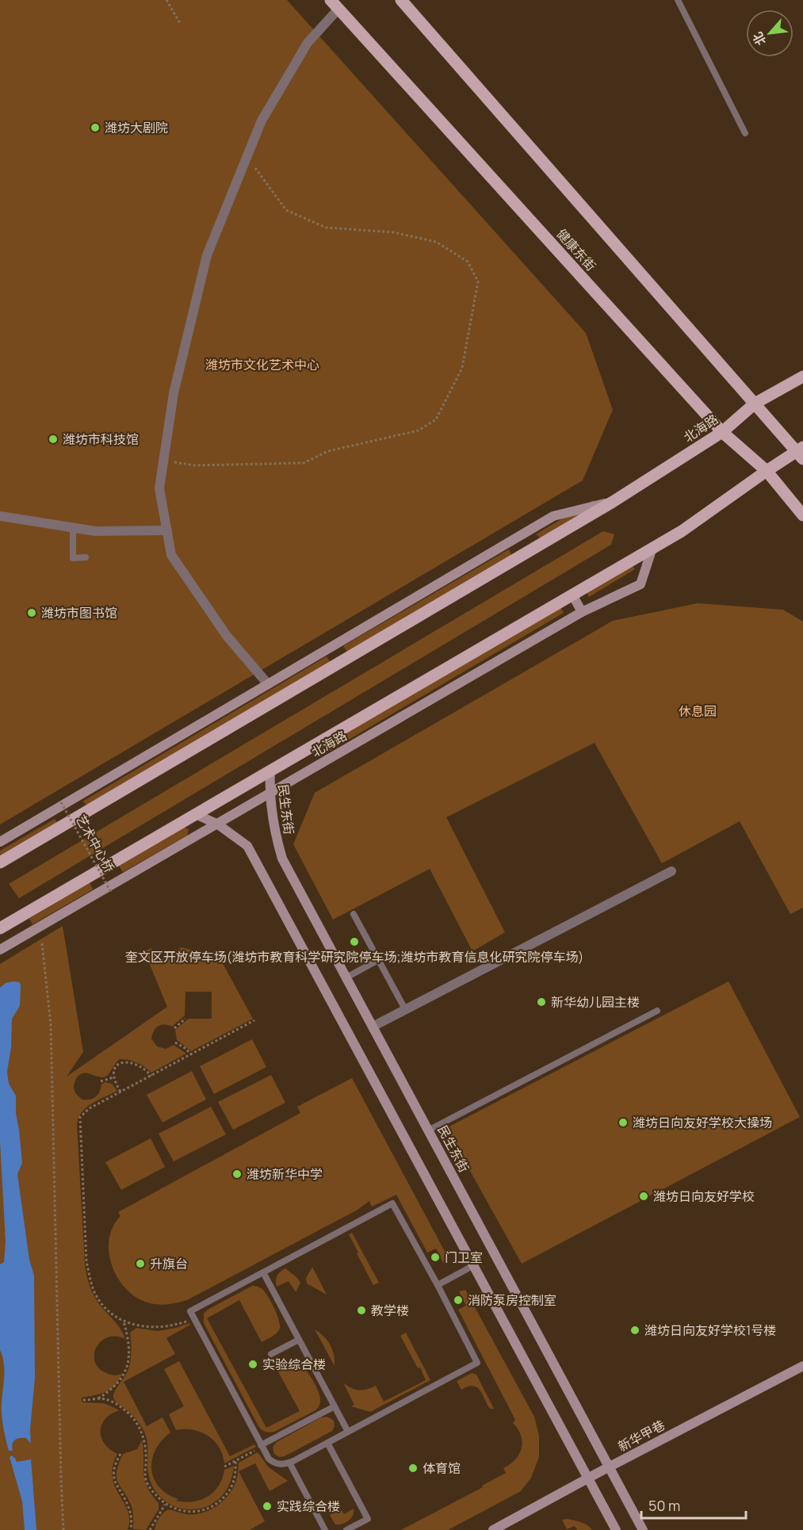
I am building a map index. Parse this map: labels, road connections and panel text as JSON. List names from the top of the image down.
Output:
{
  "streets": {
    "main road": ["健康东街", "北海路"],
    "street": ["民生东街", "新华甲巷"],
    "path": ["艺术中心桥"]
  },
  "crossings": [
    ["健康东街", "北海路"],
    ["北海路", "民生东街"],
    ["民生东街", "新华甲巷"]
  ],
  "parks": ["潍坊市文化艺术中心", "休息园"],
  "places": [
    "潍坊大剧院",
    "潍坊市科技馆",
    "潍坊市图书馆",
    "奎文区开放停车场(潍坊市教育科学研究院停车场;潍坊市教育信息化研究院停车场)",
    "新华幼儿园主楼",
    "潍坊日向友好学校大操场",
    "潍坊新华中学",
    "潍坊日向友好学校",
    "门卫室",
    "升旗台",
    "消防泵房控制室",
    "教学楼",
    "潍坊日向友好学校1号楼",
    "实验综合楼",
    "体育馆",
    "实践综合楼"
  ],
  "scale_bar": "50 m",
  "north": "bottom left"
}
